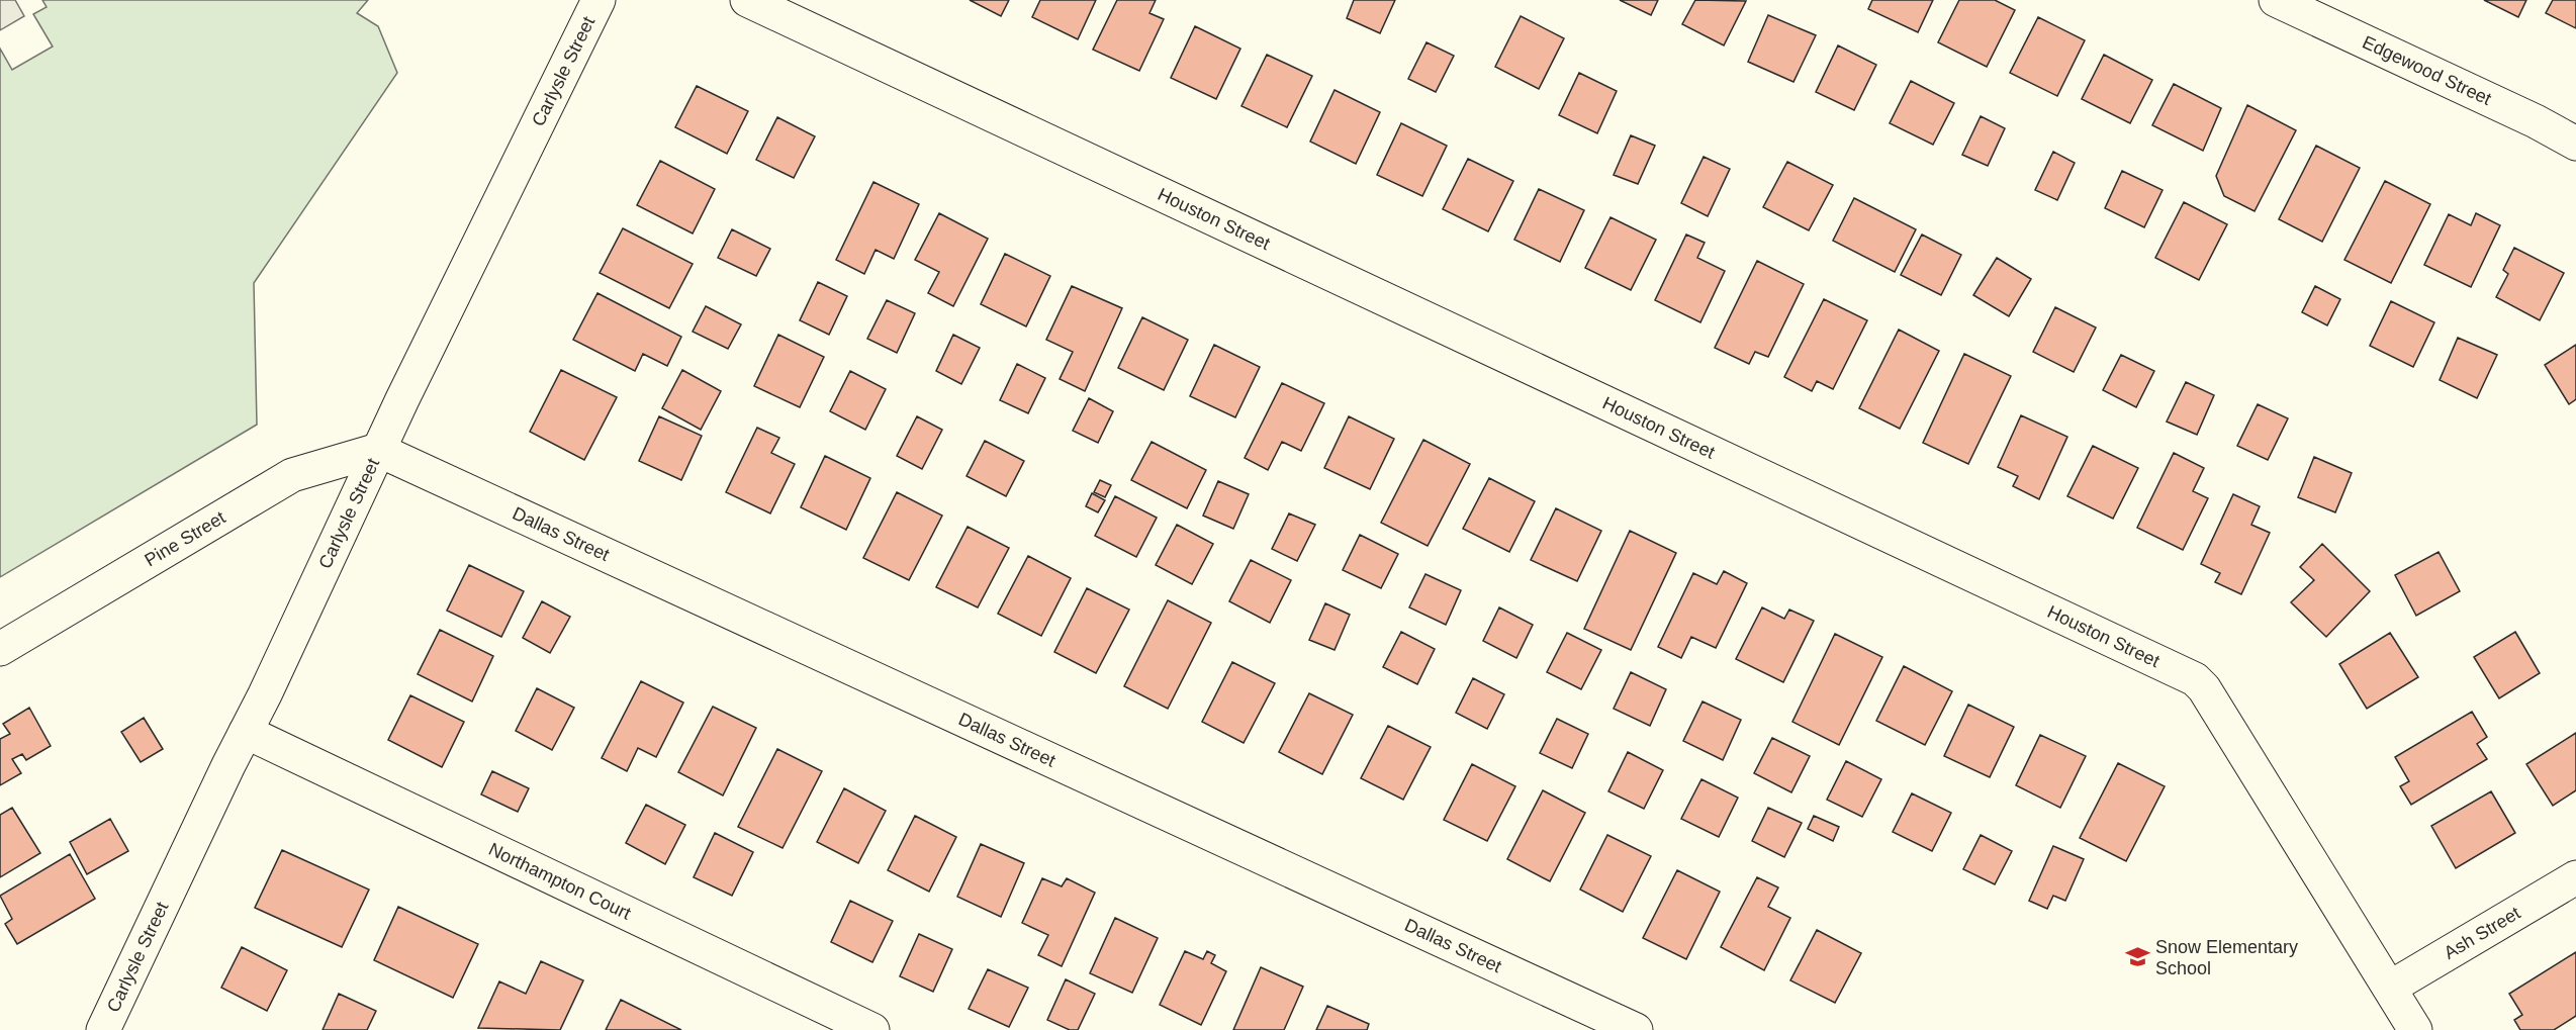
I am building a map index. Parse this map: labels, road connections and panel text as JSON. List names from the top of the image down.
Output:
{
  "streets": {
    "street": [
      "Edgewood Street",
      "Carlysle Street",
      "Houston Street",
      "Dallas Street",
      "Pine Street",
      "Northampton Court",
      "Ash Street"
    ]
  },
  "crossings": [
    ["Carlysle Street", "Dallas Street"],
    ["Carlysle Street", "Pine Street"],
    ["Carlysle Street", "Northampton Court"],
    ["Houston Street", "Ash Street"],
    ["Dallas Street", "Pine Street"]
  ],
  "places": {
    "school or university": ["Snow Elementary School"]
  }
}
